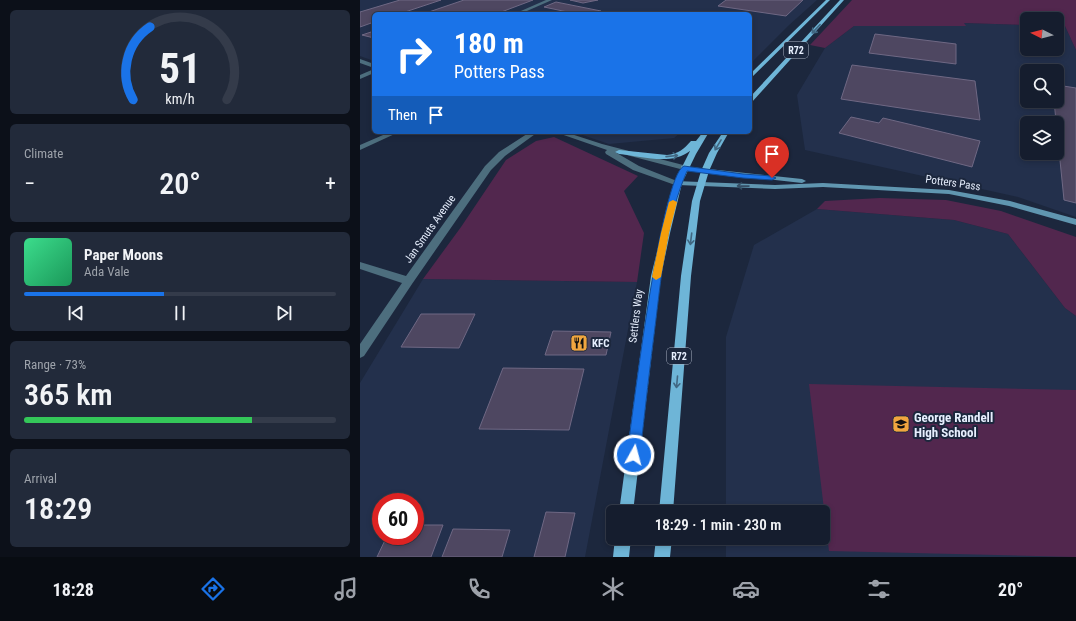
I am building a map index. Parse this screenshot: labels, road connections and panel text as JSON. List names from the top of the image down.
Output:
{
  "streets": {
    "main road": ["R72", "Settlers Way"],
    "street": ["Potters Pass", "Jan Smuts Avenue"]
  },
  "crossings": [
    ["R72", "Potters Pass"],
    ["Potters Pass", "Settlers Way"]
  ],
  "places": {
    "restaurant": ["KFC"],
    "school or university": ["George Randell High School"]
  },
  "north": "left",
  "page": {
    "turn": ["180 m", "Potters Pass"],
    "then": "Then",
    "tile": [
      "Climate",
      ["Range · 73%", "365 km"],
      ["Arrival", "18:29"]
    ],
    "heat": ["−", "20°", "+"],
    "song": ["Paper Moons", "Ada Vale"],
    "limit": "60",
    "trip": "18:29 · 1 min · 230 m",
    "tabs": ["18:28", "20°"],
    "gauge": ["51", "km/h"]
  }
}
